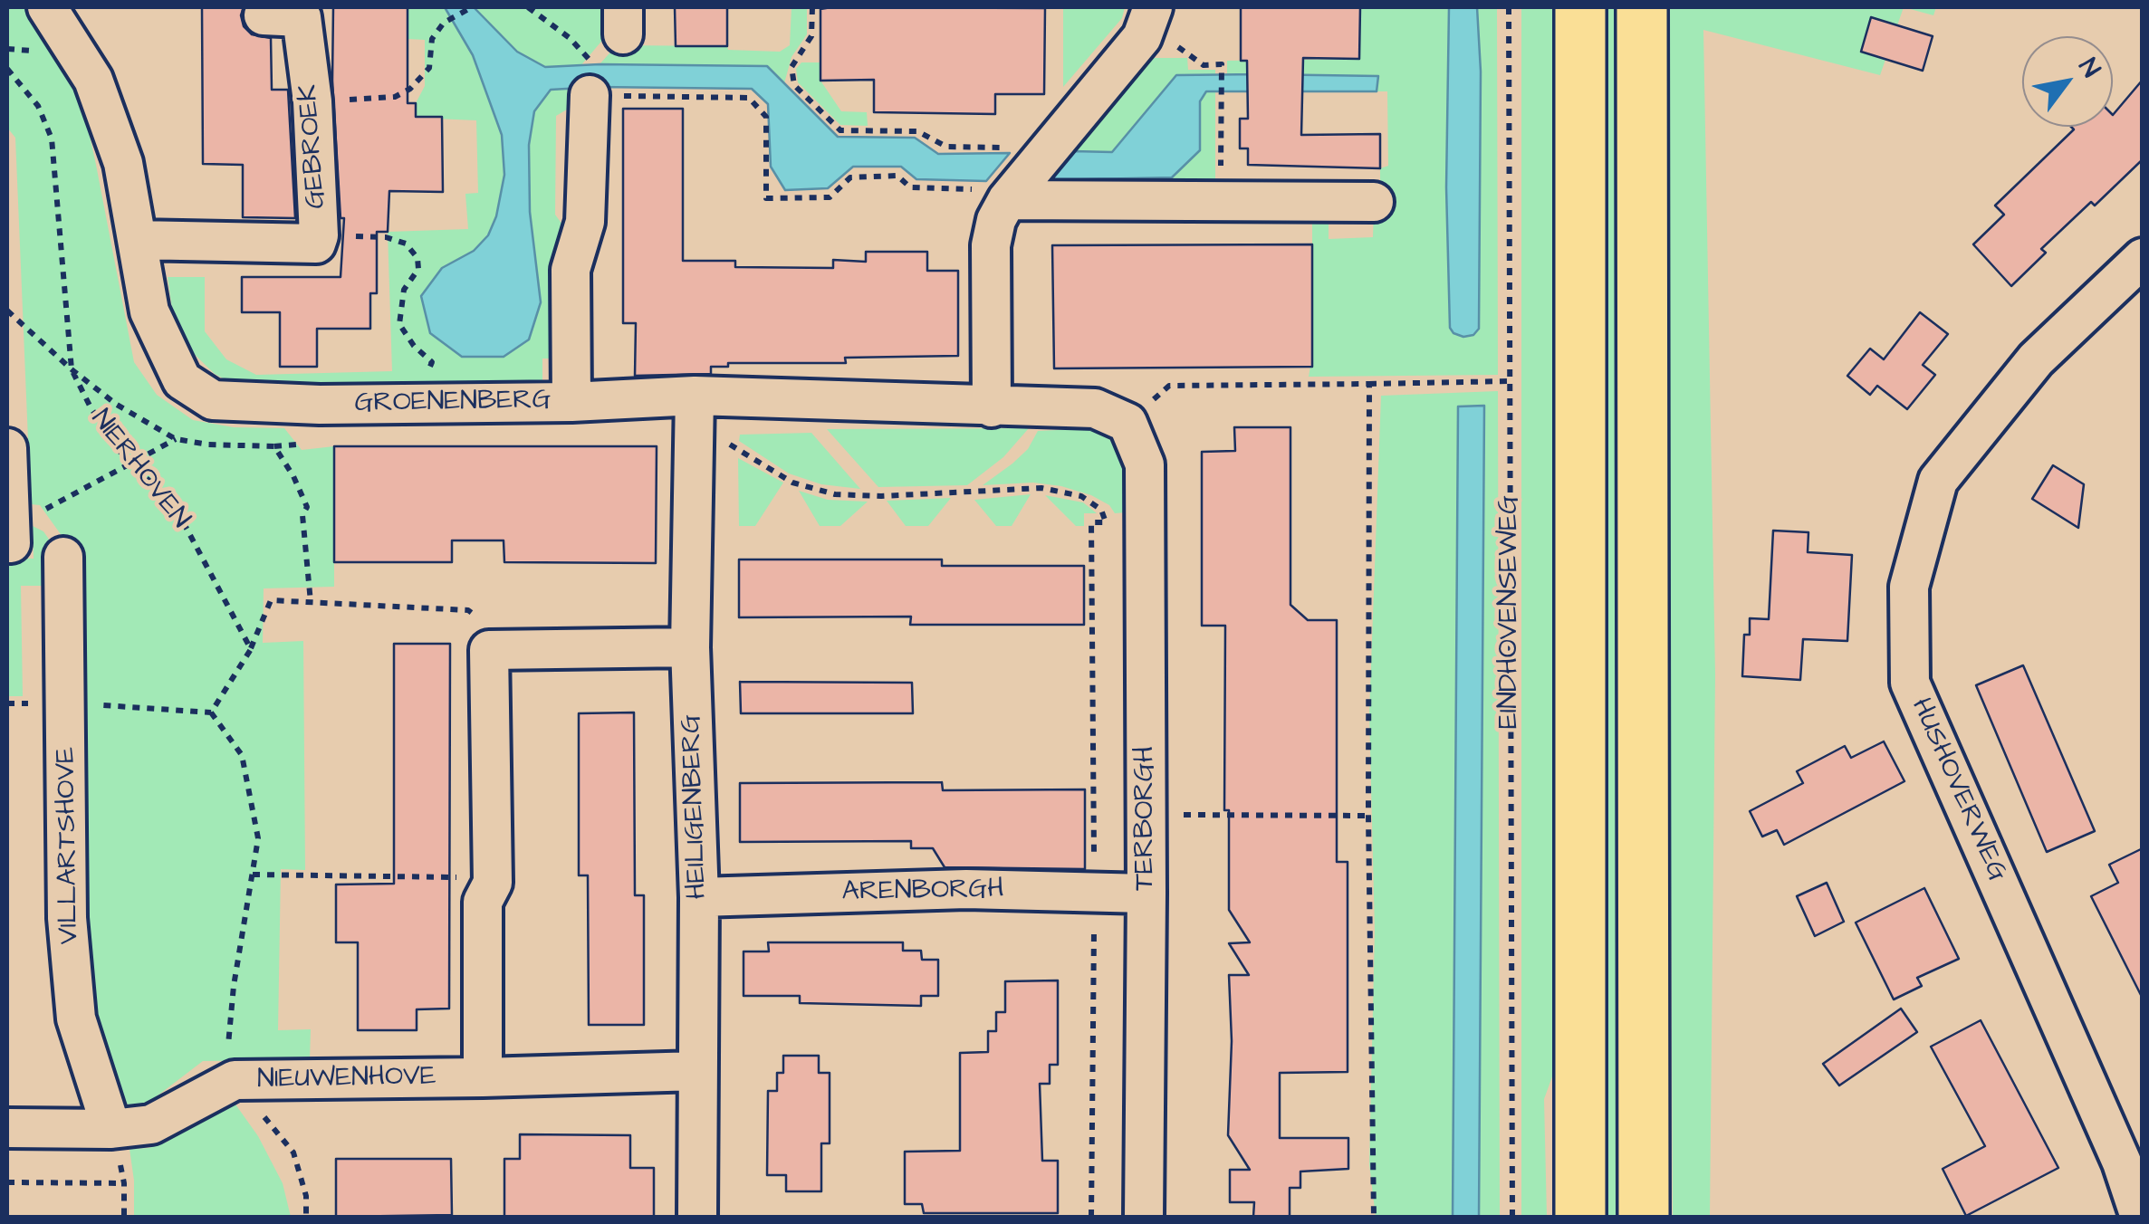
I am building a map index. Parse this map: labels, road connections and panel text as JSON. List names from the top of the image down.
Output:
{
  "streets": {
    "street": [
      "GEBROEK",
      "GROENENBERG",
      "HUSHOVERWEG",
      "HEILIGENBERG",
      "TERBORGH",
      "VILLARTSHOVE",
      "ARENBORGH",
      "NIEUWENHOVE"
    ],
    "path": ["NIERHOVEN", "EINDHOVENSEWEG"]
  },
  "crossings": [
    ["GEBROEK", "GROENENBERG"],
    ["GROENENBERG", "HEILIGENBERG"],
    ["GROENENBERG", "TERBORGH"],
    ["HEILIGENBERG", "ARENBORGH"],
    ["HEILIGENBERG", "NIEUWENHOVE"],
    ["TERBORGH", "ARENBORGH"],
    ["VILLARTSHOVE", "NIEUWENHOVE"]
  ],
  "north": "top right"
}
